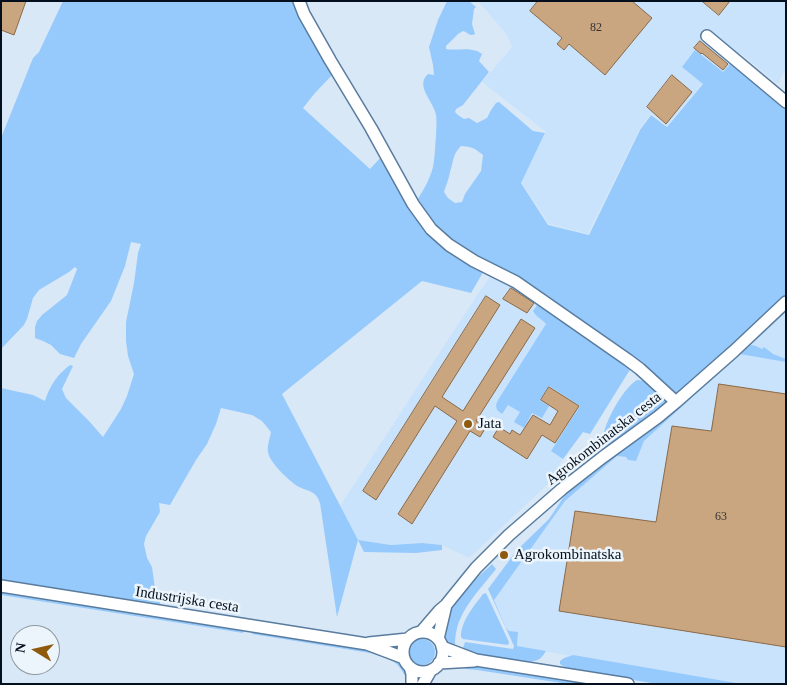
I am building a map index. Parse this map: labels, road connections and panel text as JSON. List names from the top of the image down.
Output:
{
  "streets": {
    "street": ["Agrokombinatska cesta", "Industrijska cesta"]
  },
  "crossings": [
    ["Agrokombinatska cesta", "Industrijska cesta"]
  ],
  "places": ["Jata", "Agrokombinatska"],
  "house_numbers": ["82", "63"],
  "north": "left"
}
